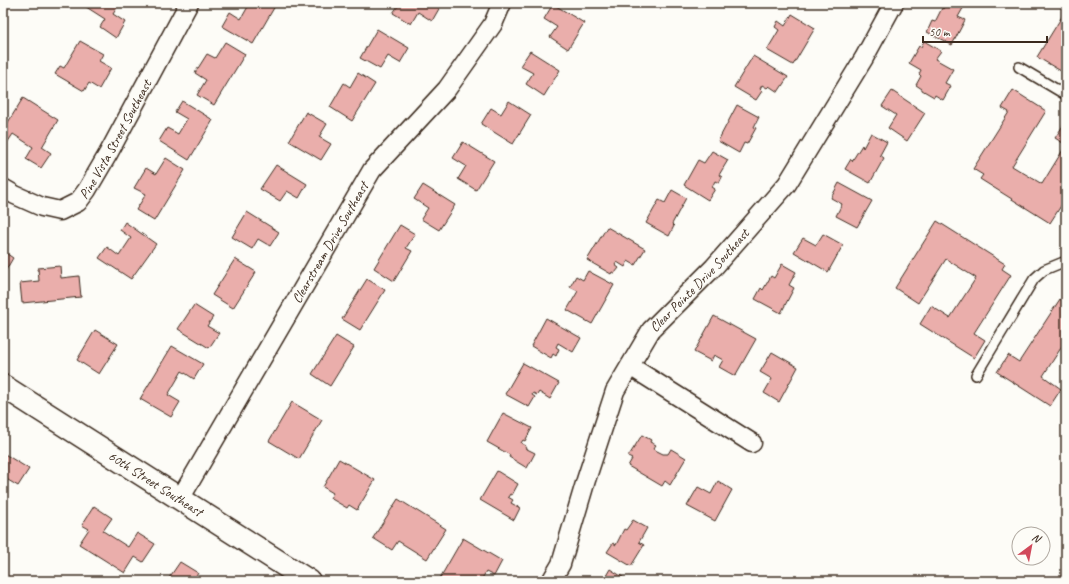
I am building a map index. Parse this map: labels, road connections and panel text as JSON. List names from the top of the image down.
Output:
{
  "streets": {
    "main road": ["60th Street Southeast"],
    "street": ["Pine Vista Street Southeast", "Clearstream Drive Southeast", "Clear Pointe Drive Southeast"]
  },
  "crossings": [
    ["Clearstream Drive Southeast", "60th Street Southeast"]
  ],
  "scale_bar": "50 m",
  "north": "top right"
}
